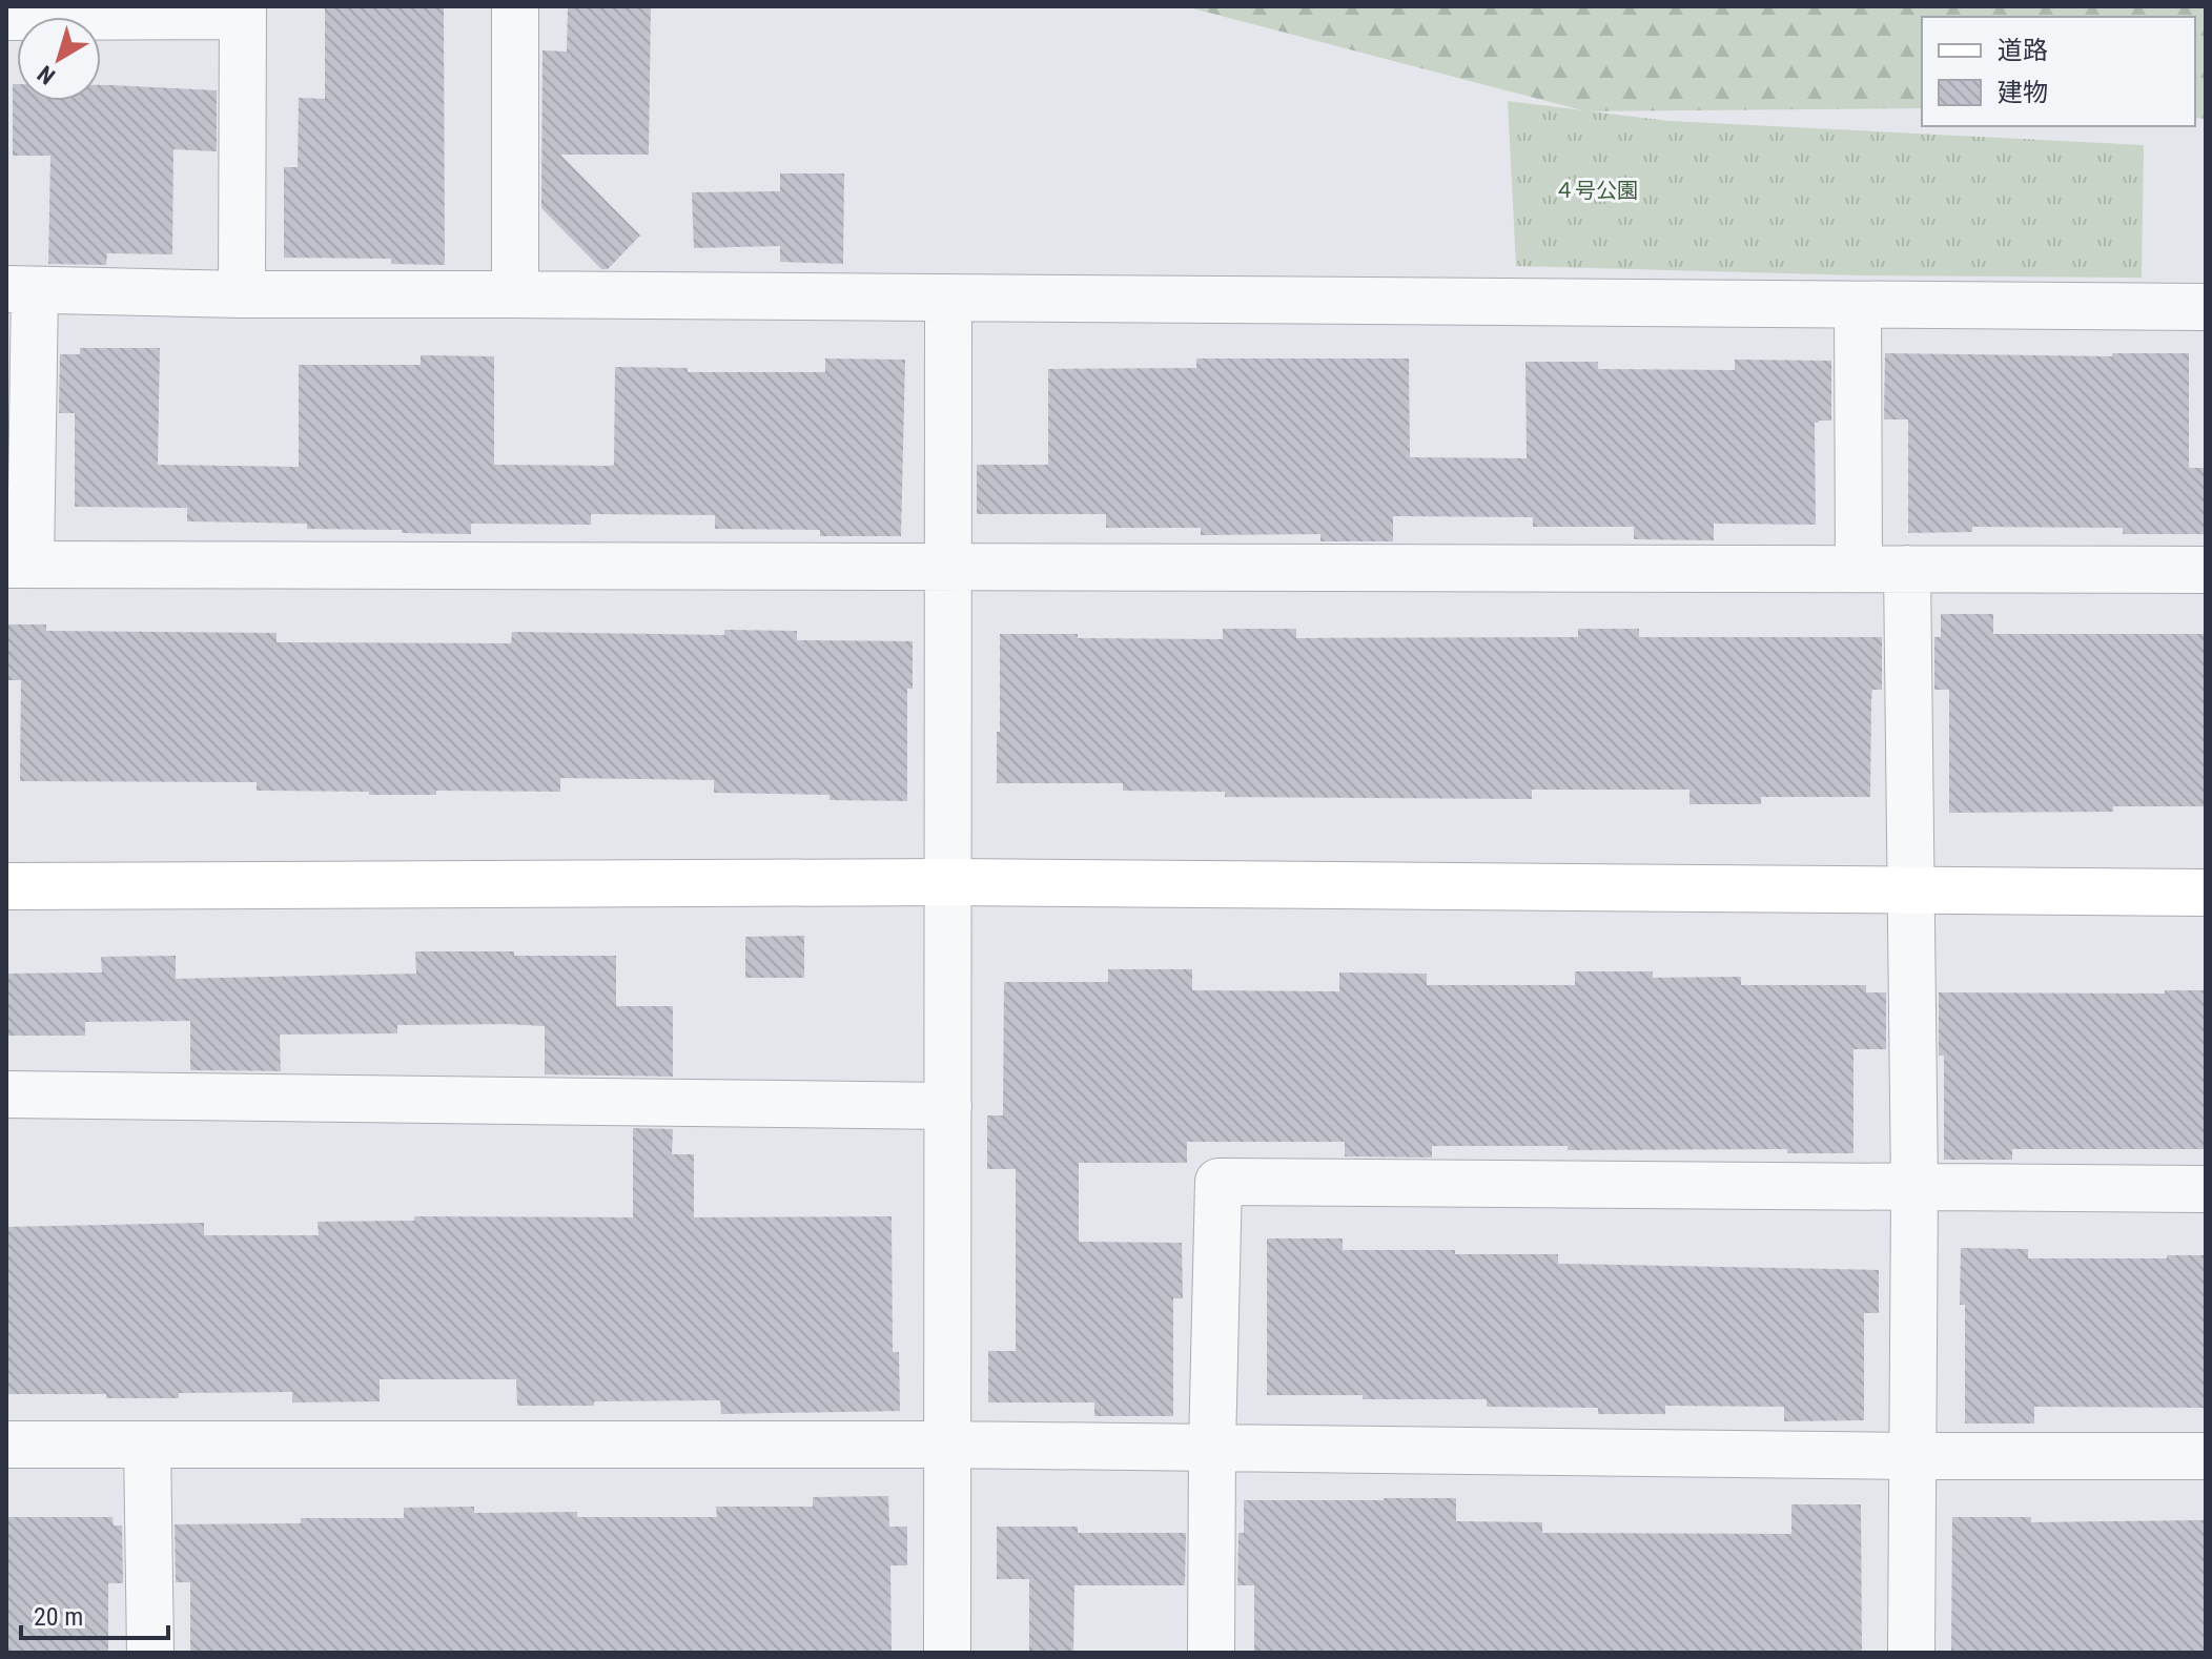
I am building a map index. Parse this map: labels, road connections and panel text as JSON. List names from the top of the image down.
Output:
{
  "parks": ["４号公園"],
  "legend": ["道路", "建物"],
  "scale_bar": "20 m",
  "north": "bottom left"
}
